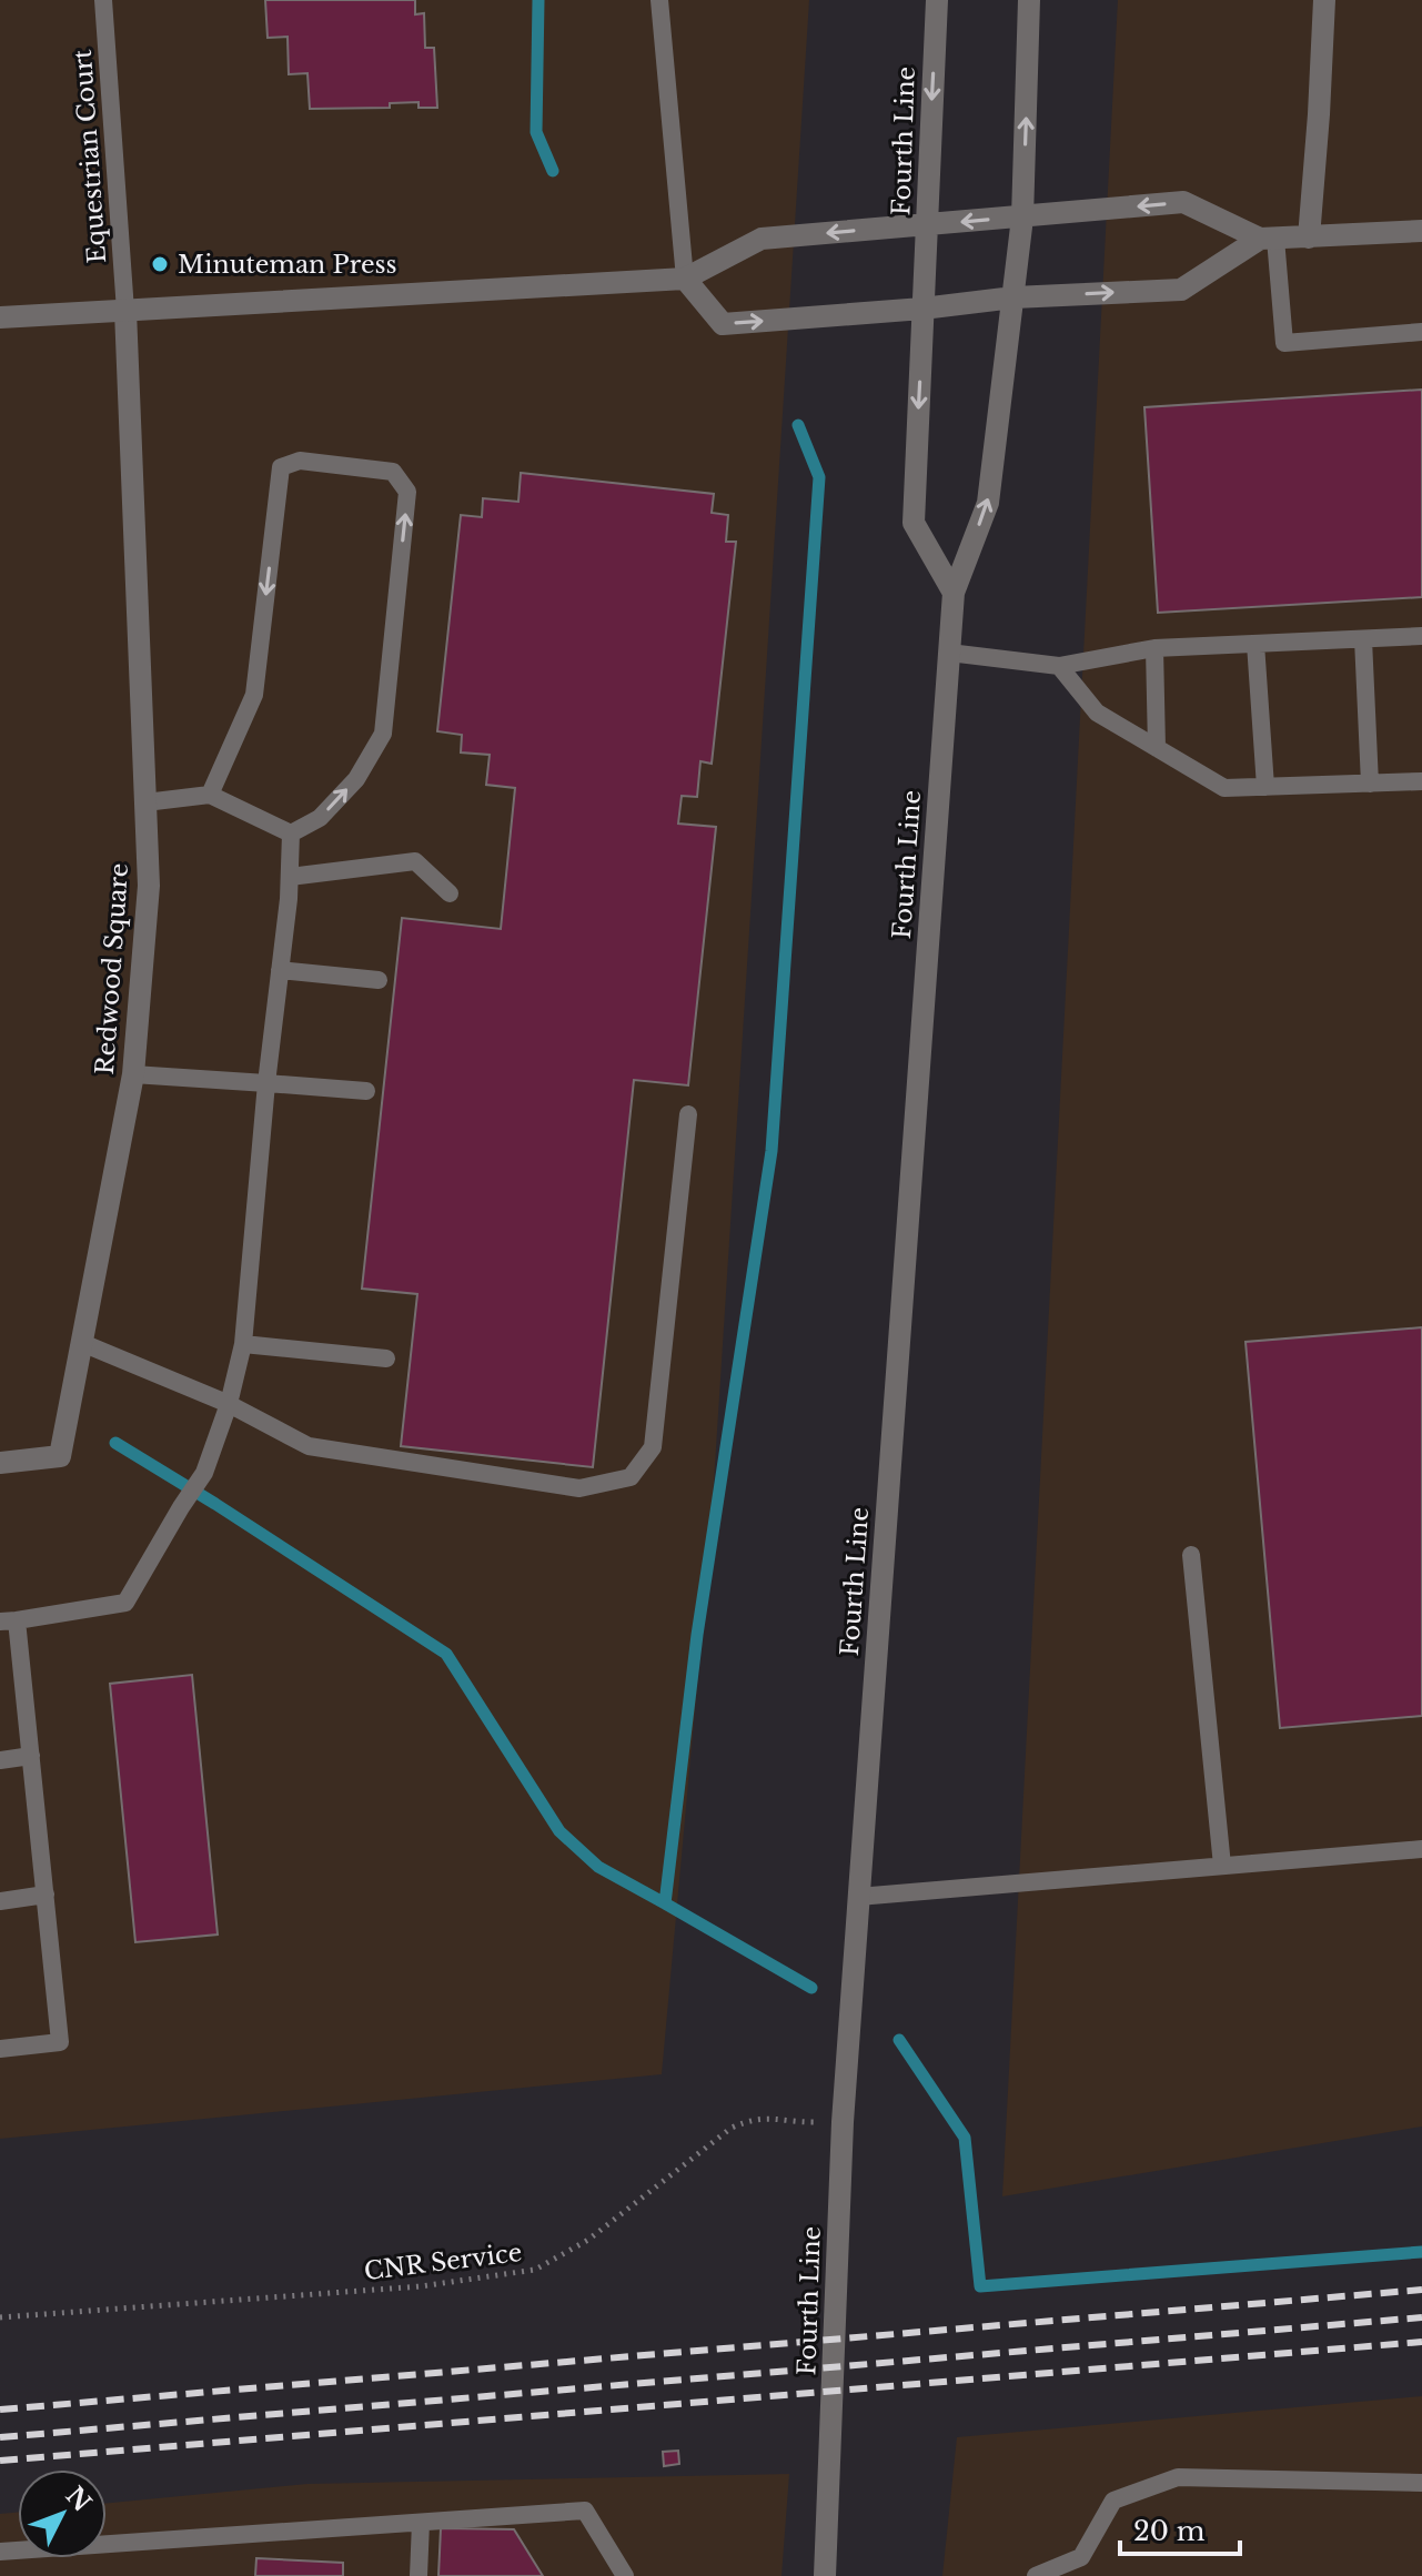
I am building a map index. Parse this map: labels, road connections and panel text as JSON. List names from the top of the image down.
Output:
{
  "streets": {
    "street": ["Fourth Line", "Redwood Square"],
    "lane": ["Equestrian Court"],
    "path": ["CNR Service"]
  },
  "crossings": [
    ["Fourth Line", "CNR Service"],
    ["Equestrian Court", "Redwood Square"]
  ],
  "places": ["Minuteman Press"],
  "scale_bar": "20 m",
  "north": "top right"
}
